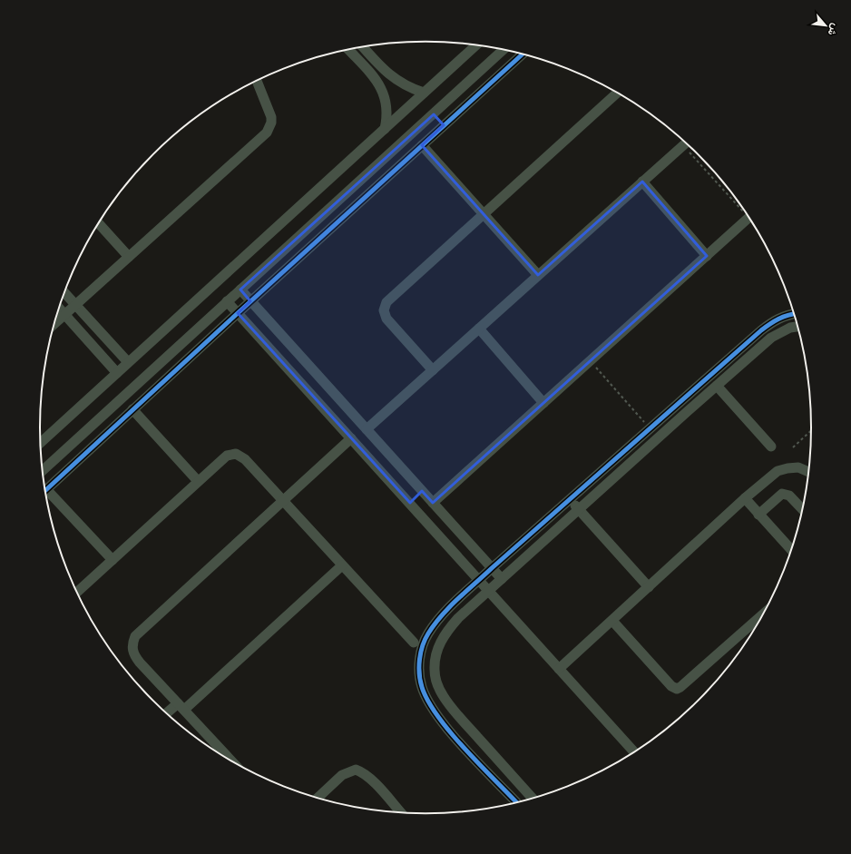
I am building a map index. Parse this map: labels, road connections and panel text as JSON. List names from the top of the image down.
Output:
{
  "north": "bottom right"
}
